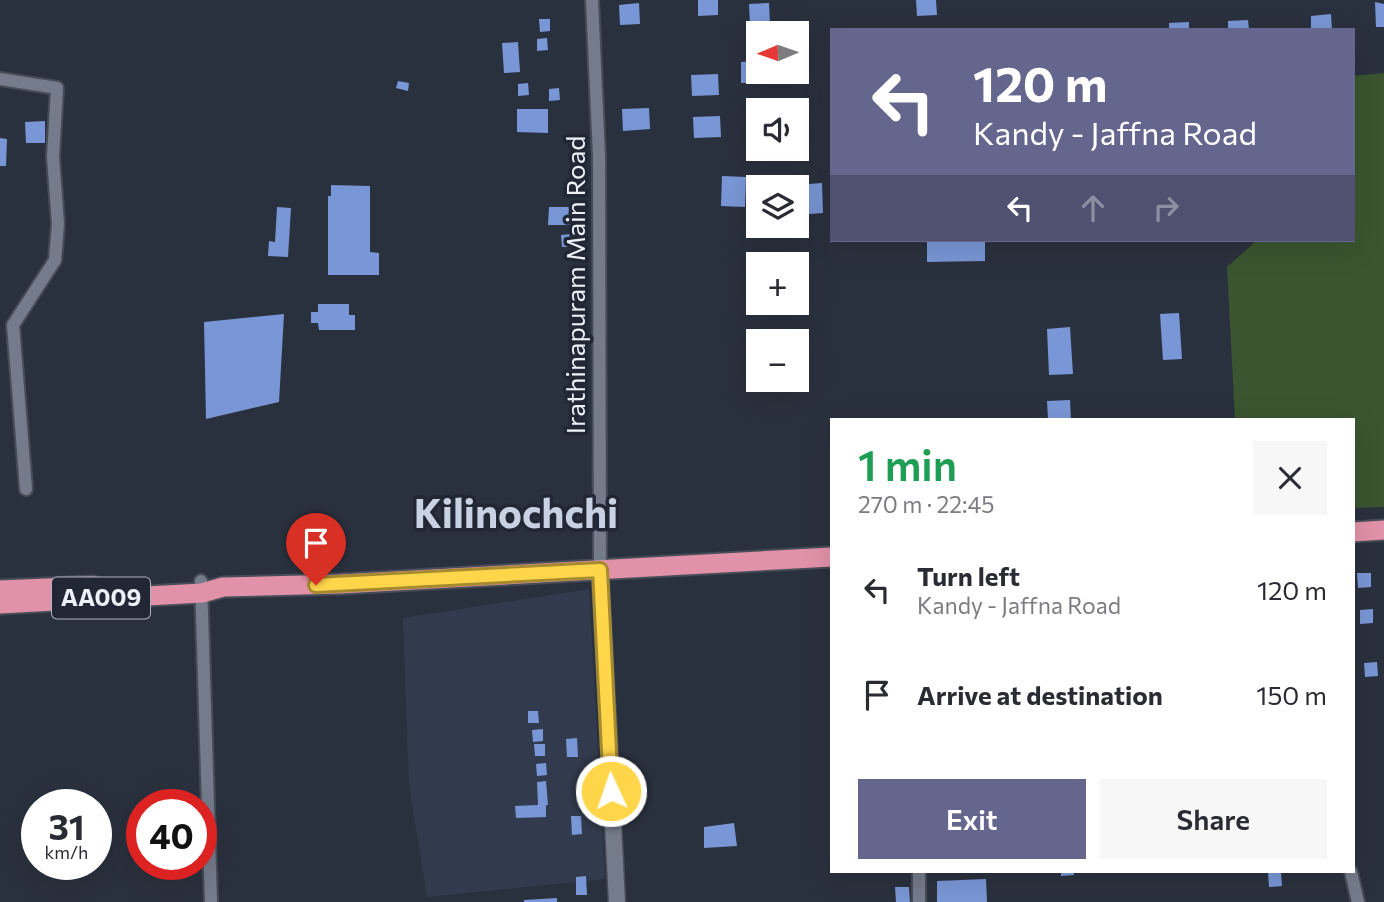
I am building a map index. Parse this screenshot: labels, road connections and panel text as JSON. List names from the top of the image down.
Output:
{
  "streets": {
    "highway": ["AA009"],
    "street": ["Irathinapuram Main Road"]
  },
  "crossings": [
    ["Irathinapuram Main Road", "AA009"]
  ],
  "districts": ["Kilinochchi"],
  "north": "left",
  "page": {
    "map_buttons": ["+", "−"],
    "turn": ["120 m", "Kandy - Jaffna Road"],
    "heading": ["1 min", "270 m · 22:45"],
    "list": [
      {
        "name": "Turn left",
        "note": "Kandy - Jaffna Road",
        "value": "120 m"
      },
      {
        "name": "Arrive at destination",
        "value": "150 m"
      }
    ],
    "buttons": ["Exit", "Share"],
    "speed": "31 km/h",
    "limit": "40"
  }
}
